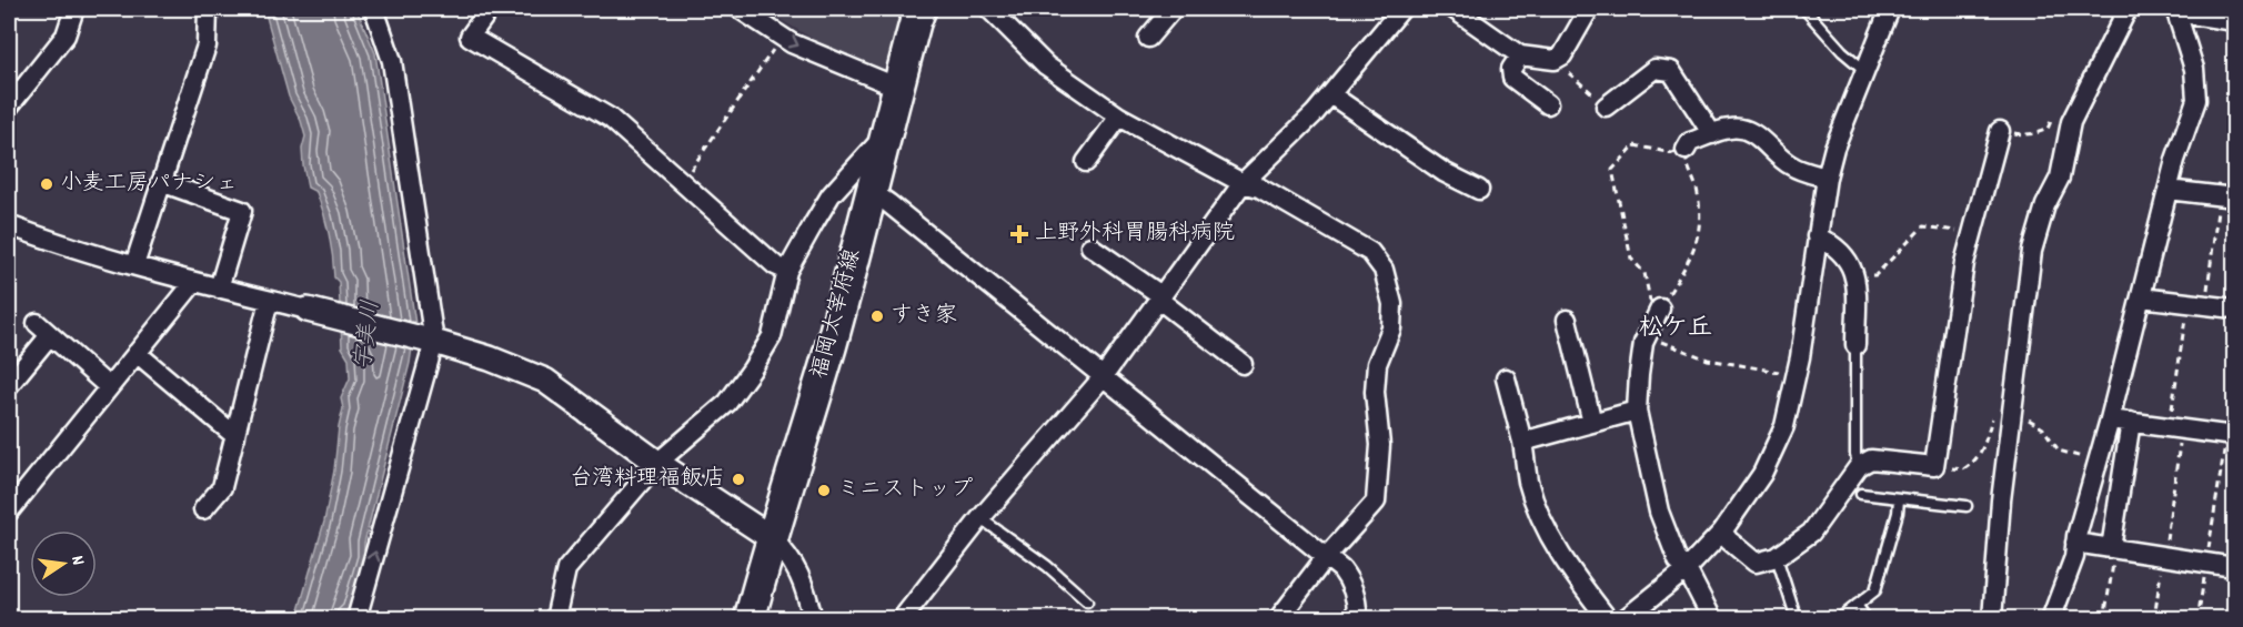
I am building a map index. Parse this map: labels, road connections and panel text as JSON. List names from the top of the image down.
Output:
{
  "streets": {
    "main road": ["福岡太宰府線"]
  },
  "districts": ["松ケ丘"],
  "water": ["宇美川"],
  "places": {
    "other": [
      "小麦工房パナシェ",
      "すき家",
      "台湾料理福飯店",
      "ミニストップ"
    ],
    "health": ["上野外科胃腸科病院"]
  },
  "north": "right"
}
